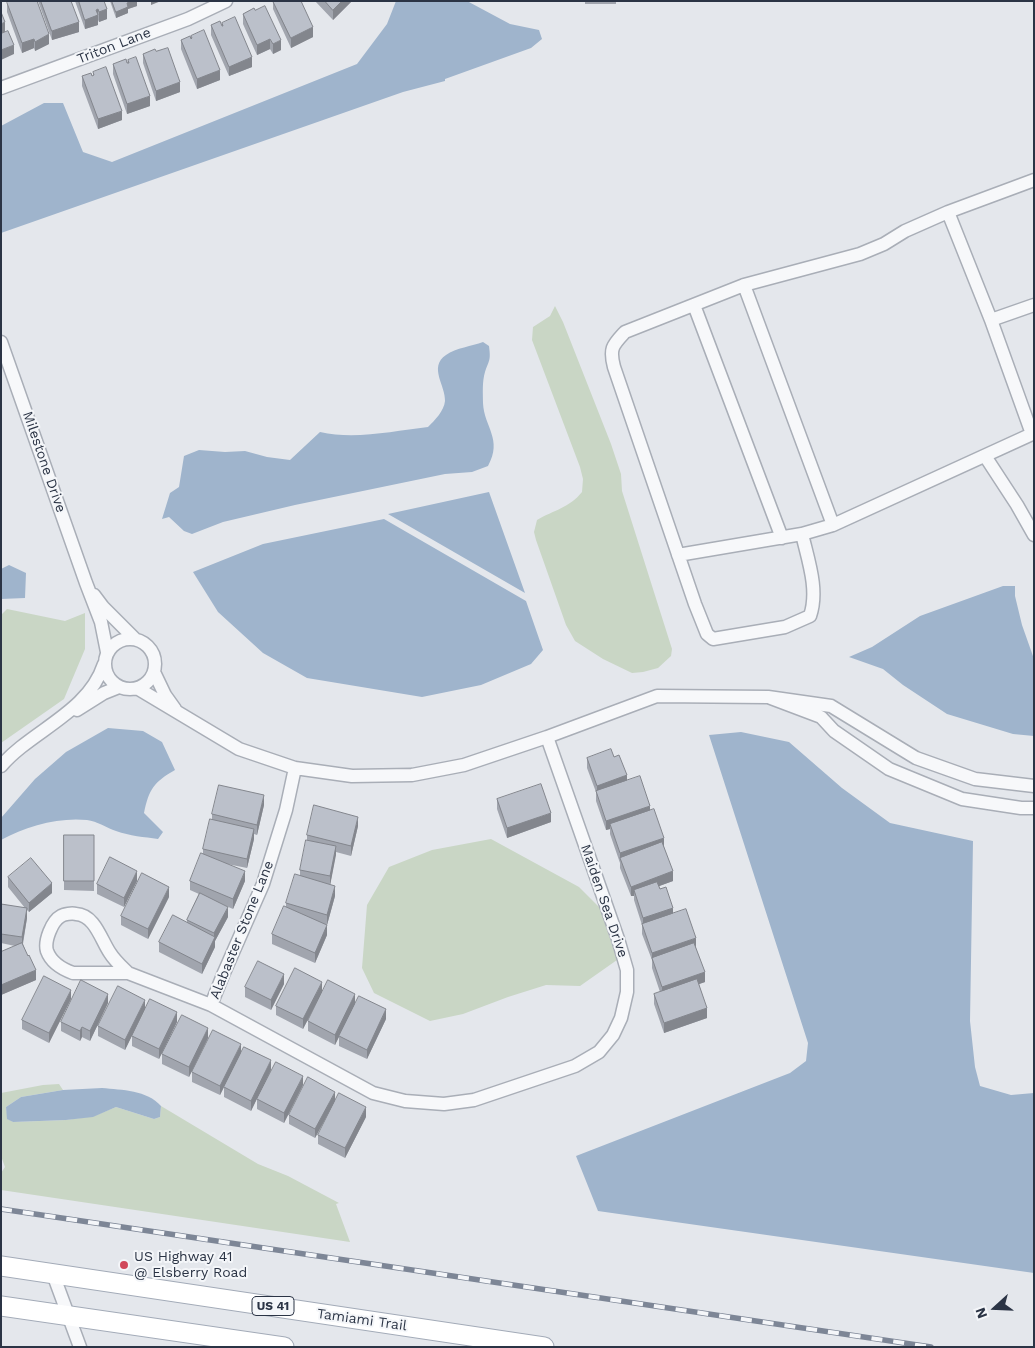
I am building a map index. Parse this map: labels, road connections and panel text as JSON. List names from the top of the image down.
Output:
{
  "streets": {
    "main road": ["US 41", "Tamiami Trail"],
    "street": [
      "Triton Lane",
      "Milestone Drive",
      "Maiden Sea Drive",
      "Alabaster Stone Lane"
    ]
  },
  "crossings": [
    ["Maiden Sea Drive", "Alabaster Stone Lane"]
  ],
  "places": ["US Highway 41 @ Elsberry Road"],
  "north": "left"
}
